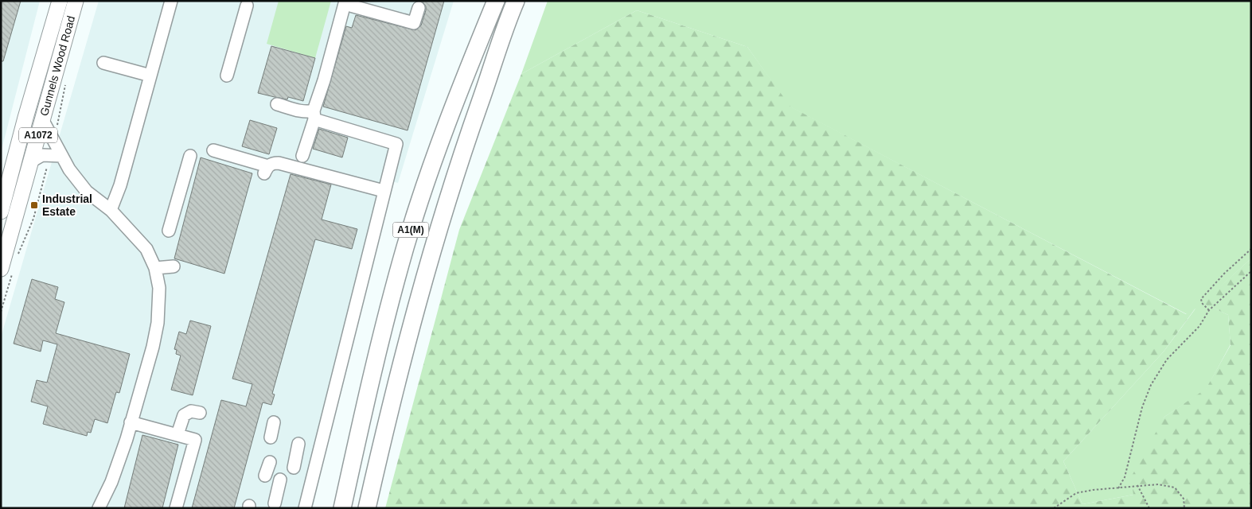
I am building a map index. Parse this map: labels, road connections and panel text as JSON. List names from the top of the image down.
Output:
{
  "streets": {
    "highway": ["A1(M)"],
    "main road": ["Gunnels Wood Road", "A1072"]
  },
  "places": {
    "transit": ["Industrial Estate"]
  }
}
